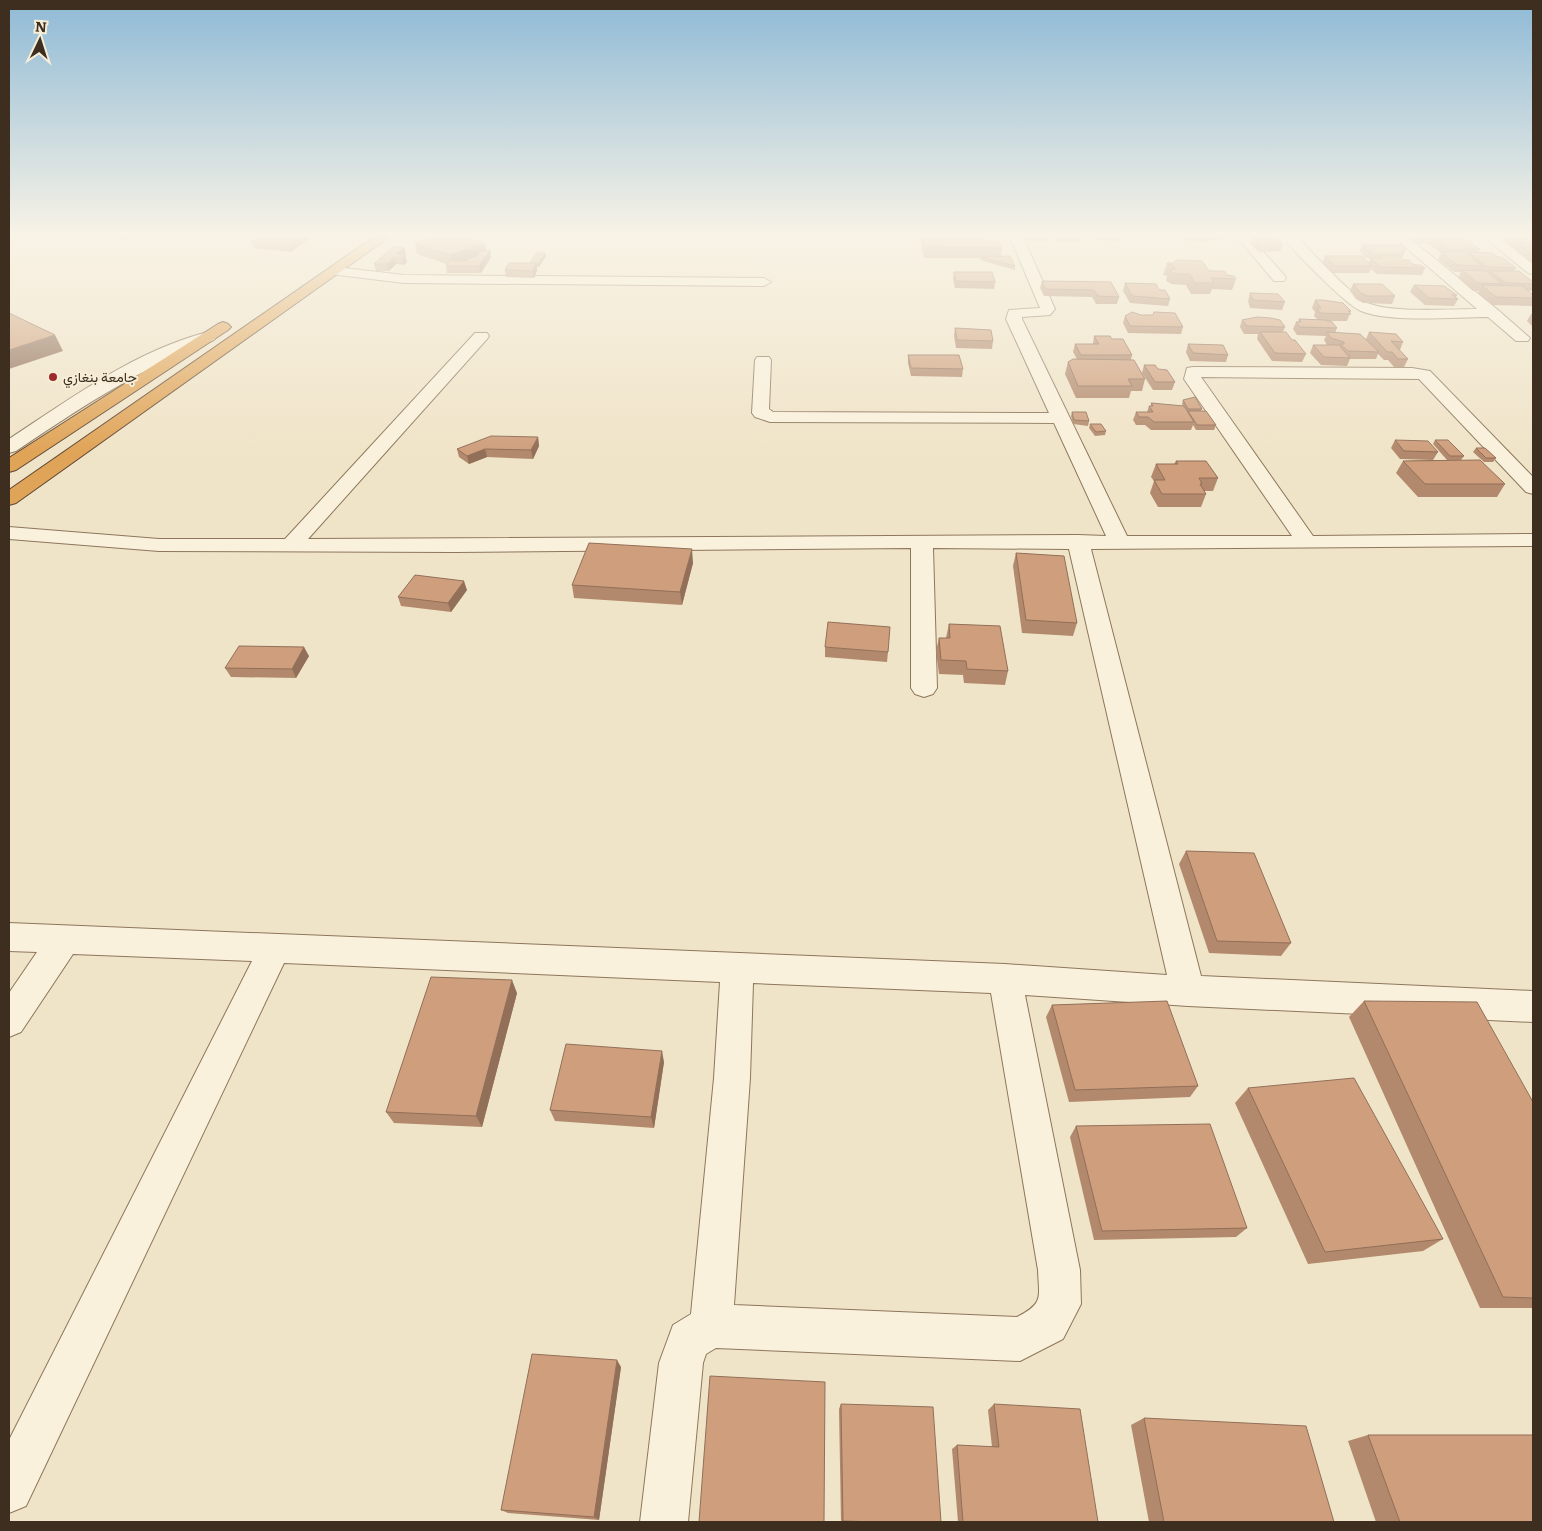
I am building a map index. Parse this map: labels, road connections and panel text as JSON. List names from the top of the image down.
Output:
{
  "places": ["جامعة بنغازي"],
  "north": "top"
}
